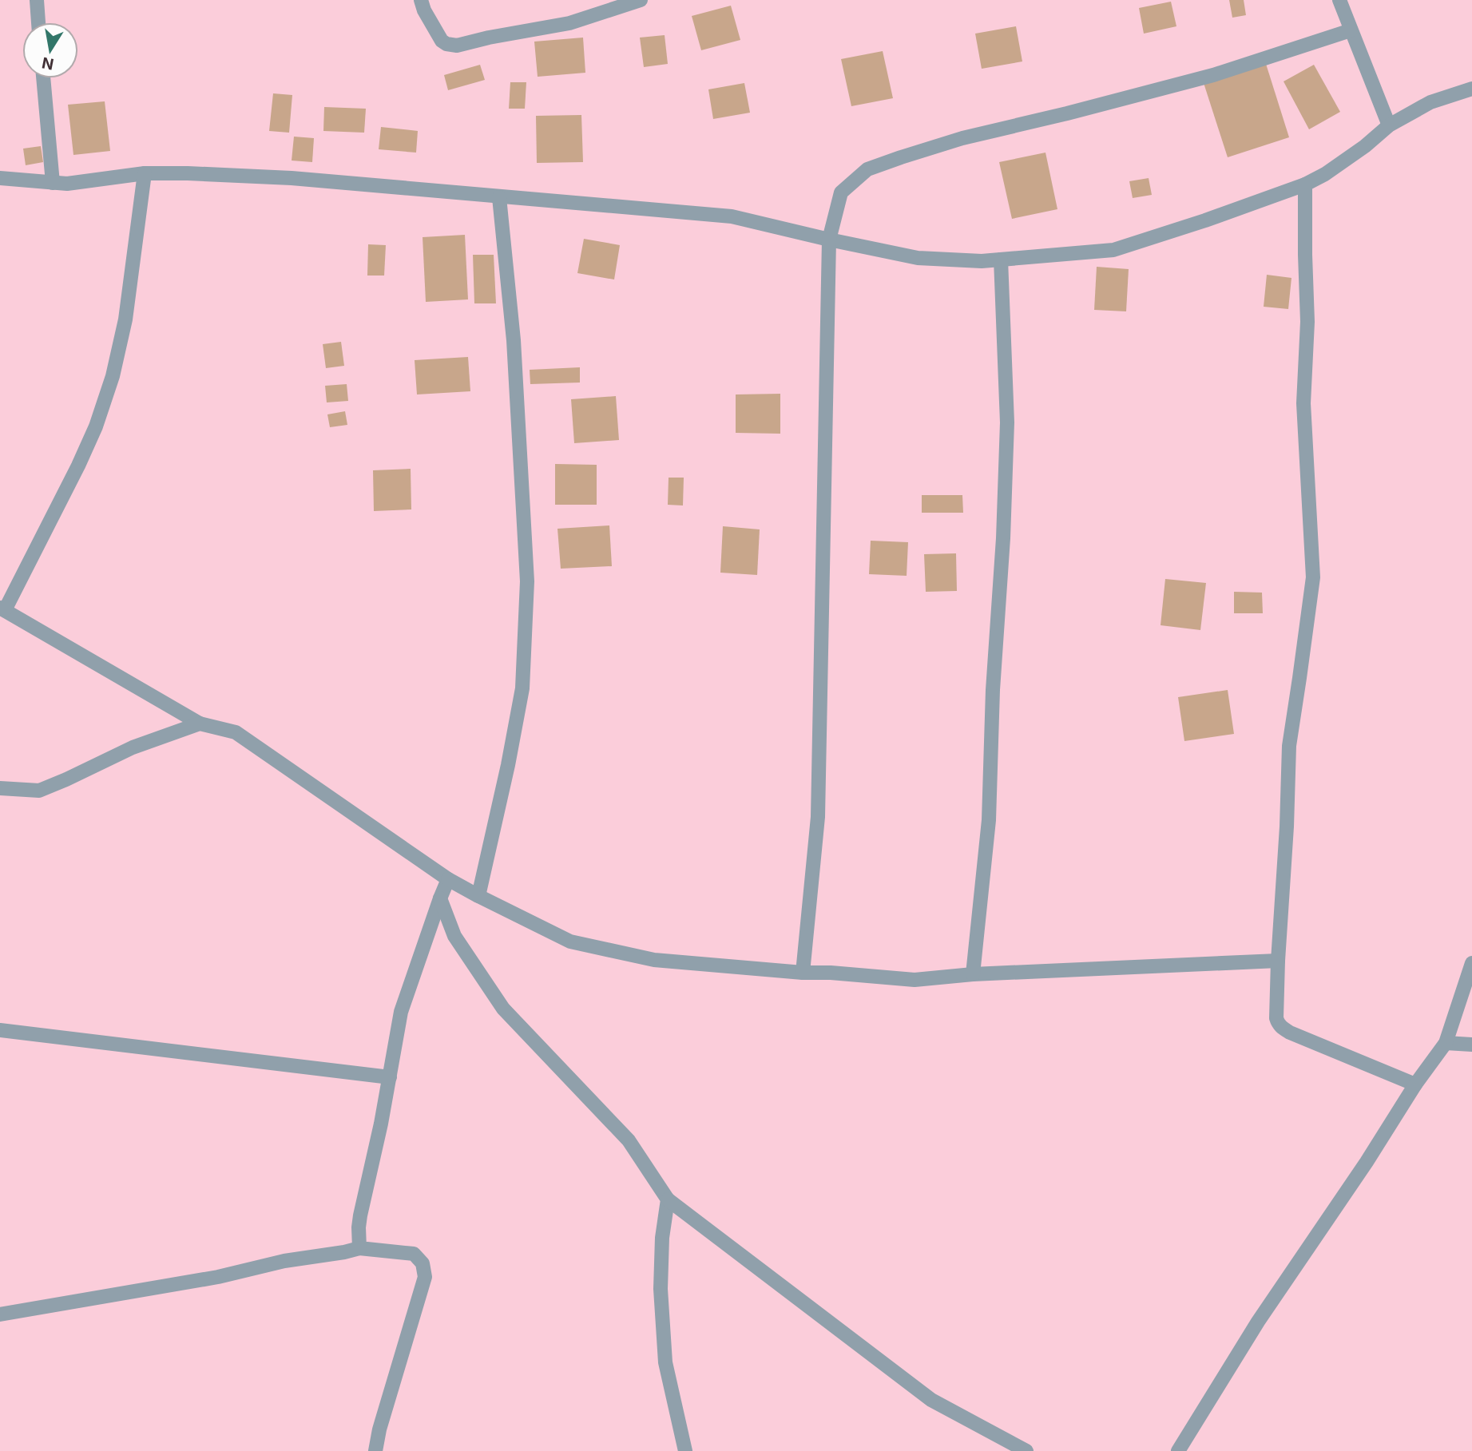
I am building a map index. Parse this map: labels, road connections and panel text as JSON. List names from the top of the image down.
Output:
{
  "north": "bottom"
}
